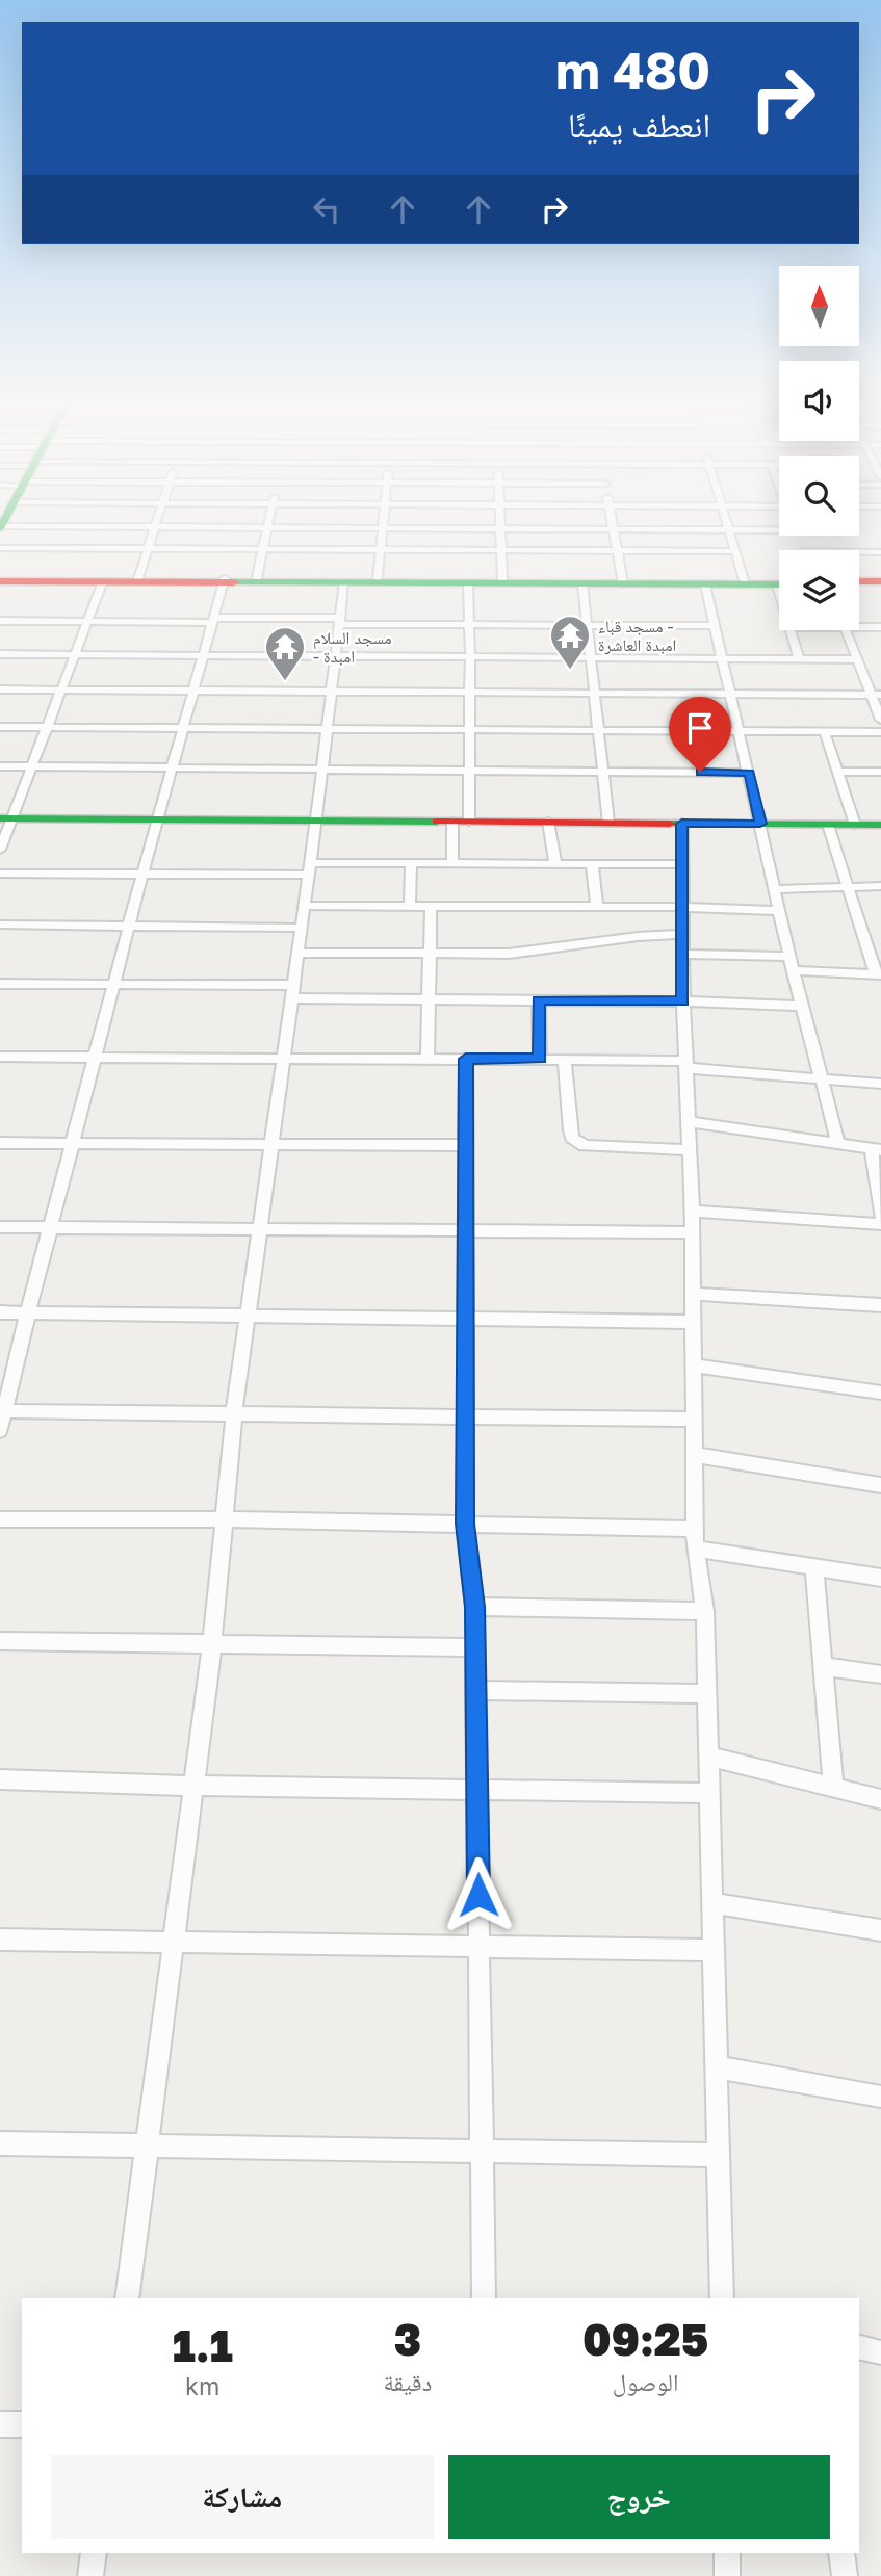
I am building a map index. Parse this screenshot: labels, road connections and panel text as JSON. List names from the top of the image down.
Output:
{
  "places": {
    "temple": ["مسجد قباء - امبدة العاشرة", "مسجد السلام - امبدة"]
  },
  "north": "top",
  "page": {
    "turn": ["480 m", "انعطف يمينًا"],
    "eta": [
      "09:25",
      "الوصول",
      "3",
      "دقيقة",
      "1.1",
      "km"
    ],
    "buttons": ["خروج", "مشاركة"]
  }
}
